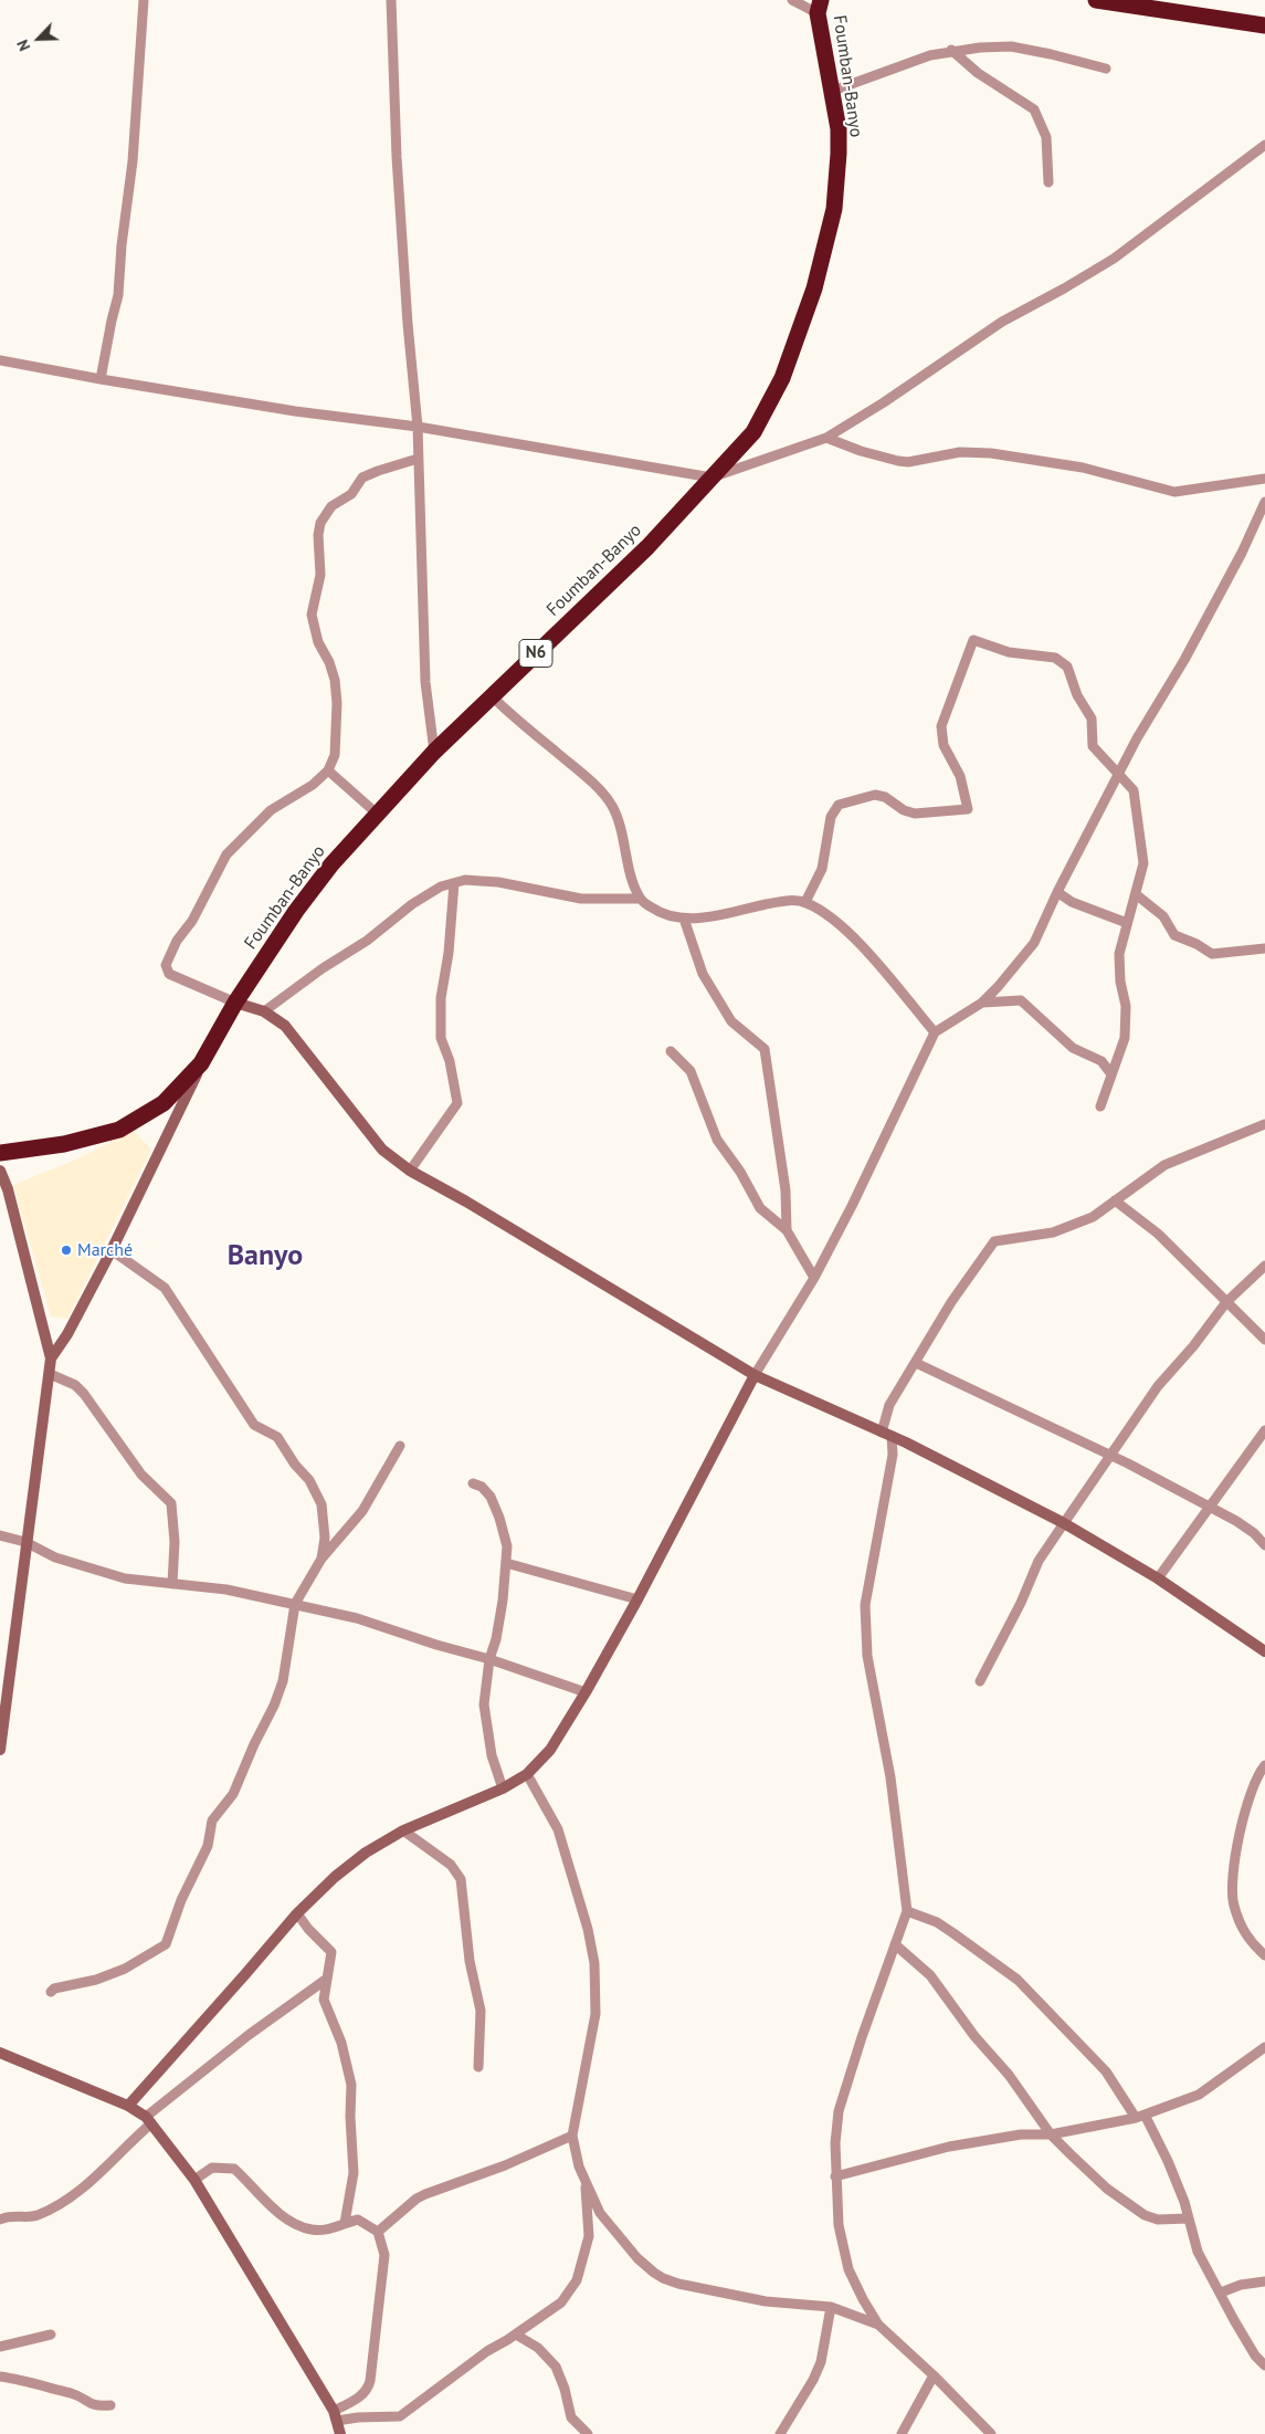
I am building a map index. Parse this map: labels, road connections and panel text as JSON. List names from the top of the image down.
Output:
{
  "streets": {
    "highway": ["Foumban-Banyo", "N6"]
  },
  "districts": ["Banyo"],
  "places": ["Marché"],
  "north": "bottom left"
}
